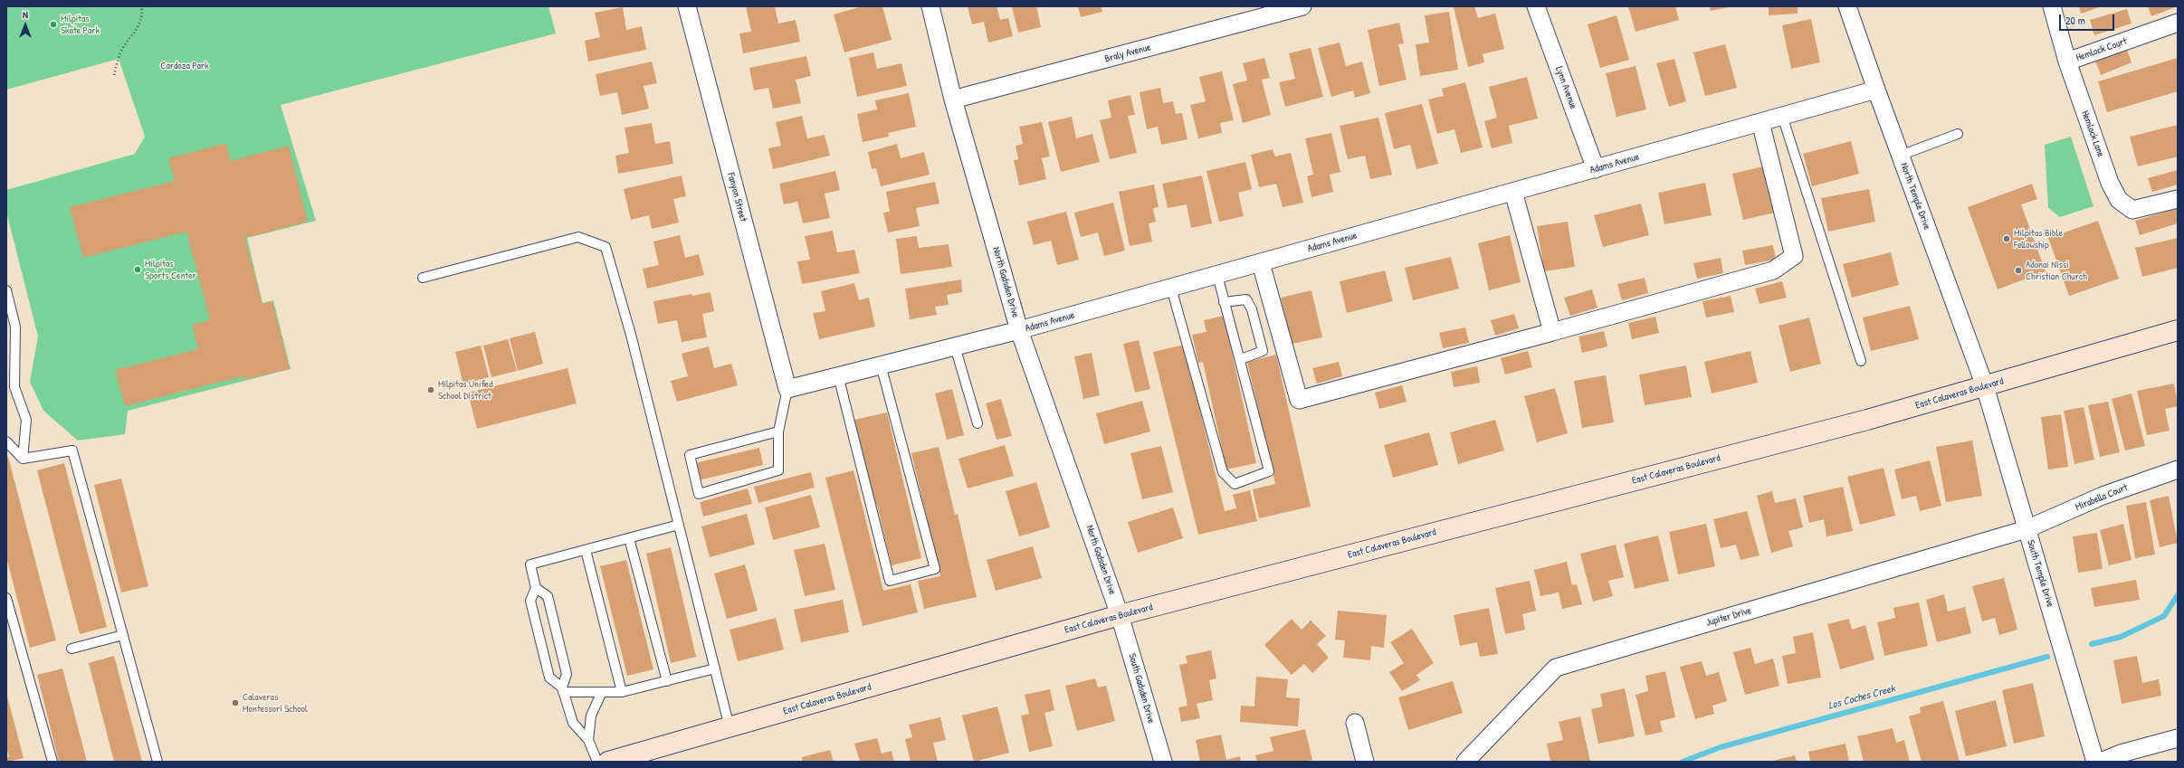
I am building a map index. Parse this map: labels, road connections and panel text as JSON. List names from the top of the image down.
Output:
{
  "streets": {
    "main road": ["East Calaveras Boulevard"],
    "street": [
      "Hemlock Court",
      "Braly Avenue",
      "Lynn Avenue",
      "Hemlock Lane",
      "Adams Avenue",
      "North Temple Drive",
      "Fanyon Street",
      "North Gadsden Drive",
      "Mirabella Court",
      "South Temple Drive",
      "Jupiter Drive",
      "South Gadsden Drive"
    ]
  },
  "crossings": [
    ["Hemlock Court", "Hemlock Lane"],
    ["Braly Avenue", "North Gadsden Drive"],
    ["Lynn Avenue", "Adams Avenue"],
    ["Adams Avenue", "North Temple Drive"],
    ["Adams Avenue", "Fanyon Street"],
    ["Adams Avenue", "North Gadsden Drive"],
    ["North Temple Drive", "East Calaveras Boulevard"],
    ["North Temple Drive", "South Temple Drive"],
    ["North Gadsden Drive", "East Calaveras Boulevard"],
    ["North Gadsden Drive", "South Gadsden Drive"],
    ["East Calaveras Boulevard", "South Temple Drive"],
    ["East Calaveras Boulevard", "South Gadsden Drive"],
    ["Mirabella Court", "South Temple Drive"],
    ["Mirabella Court", "Jupiter Drive"],
    ["South Temple Drive", "Jupiter Drive"]
  ],
  "water": ["Los Coches Creek"],
  "parks": ["Cardoza Park"],
  "places": [
    "Milpitas Skate Park",
    "Milpitas Bible Fellowship",
    "Milpitas Sports Center",
    "Adonai Nissi Christian Church",
    "Milpitas Unified School District",
    "Calaveras Montessori School"
  ],
  "scale_bar": "20 m",
  "north": "top"
}
